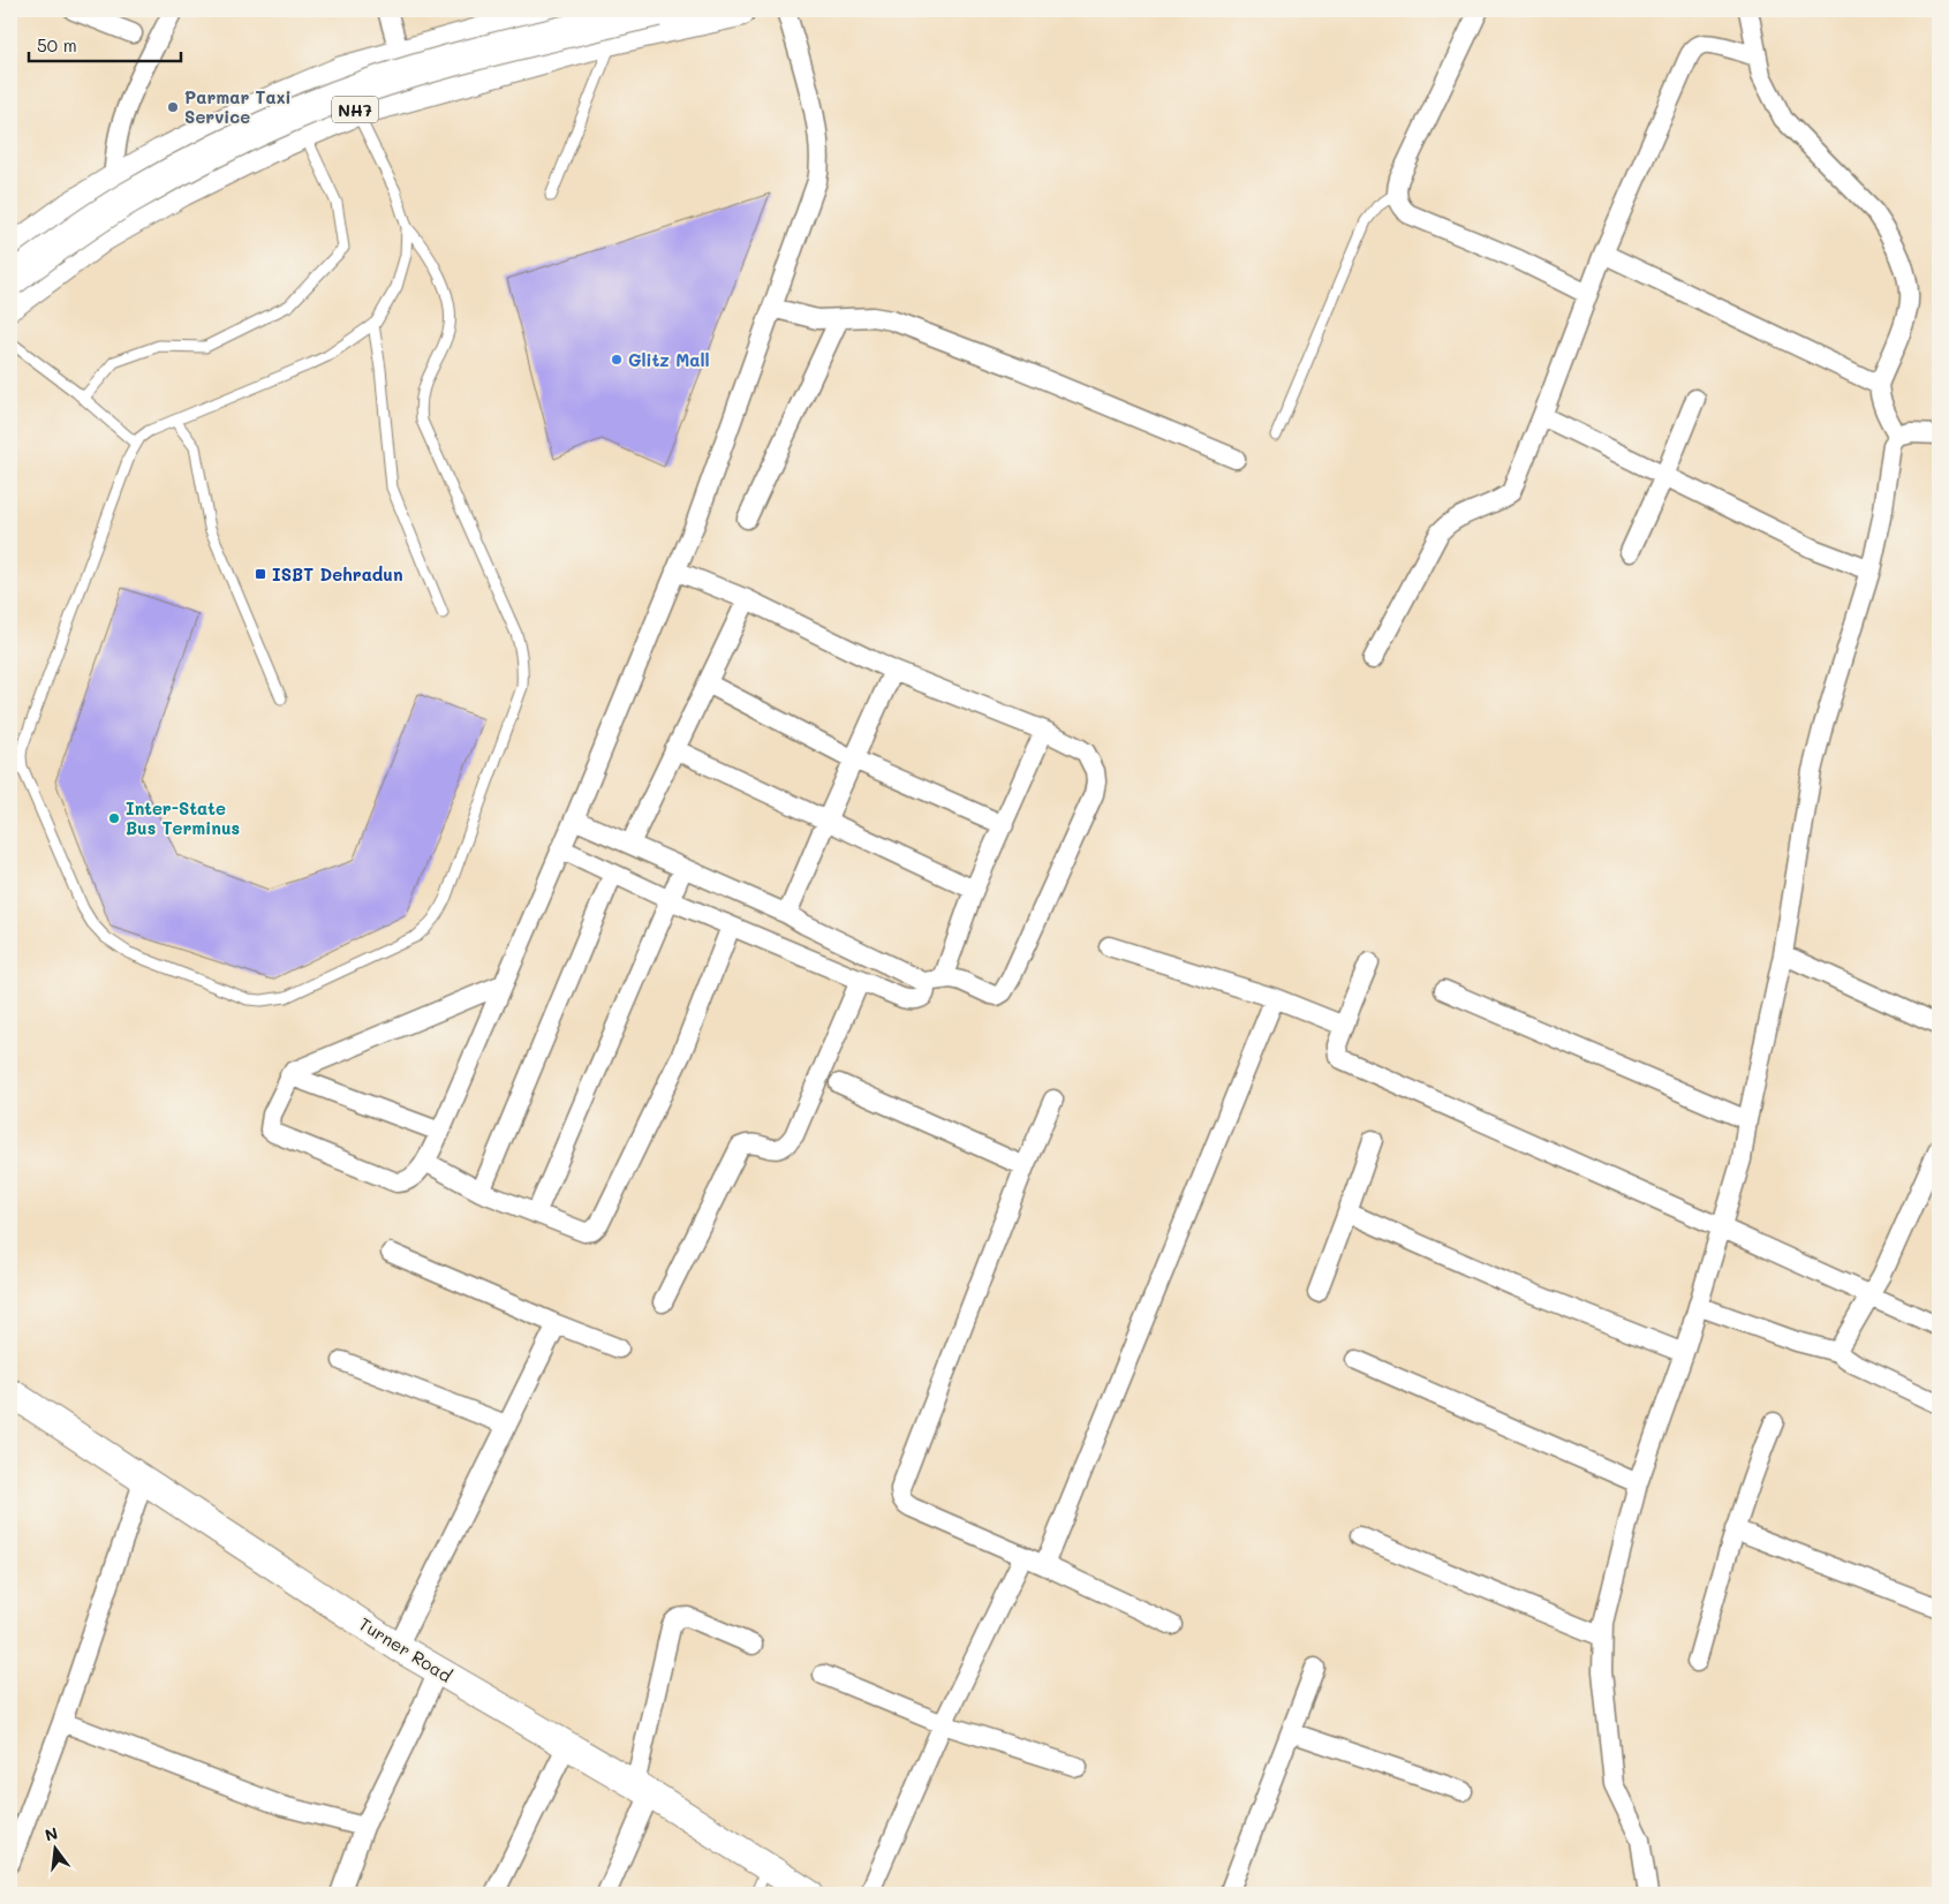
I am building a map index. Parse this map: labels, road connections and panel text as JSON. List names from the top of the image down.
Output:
{
  "streets": {
    "highway": ["NH7"],
    "main road": ["Turner Road"]
  },
  "places": {
    "other": ["Parmar Taxi Service", "Glitz Mall", "Inter-State Bus Terminus"],
    "transit": ["ISBT Dehradun"]
  },
  "scale_bar": "50 m",
  "north": "top"
}
